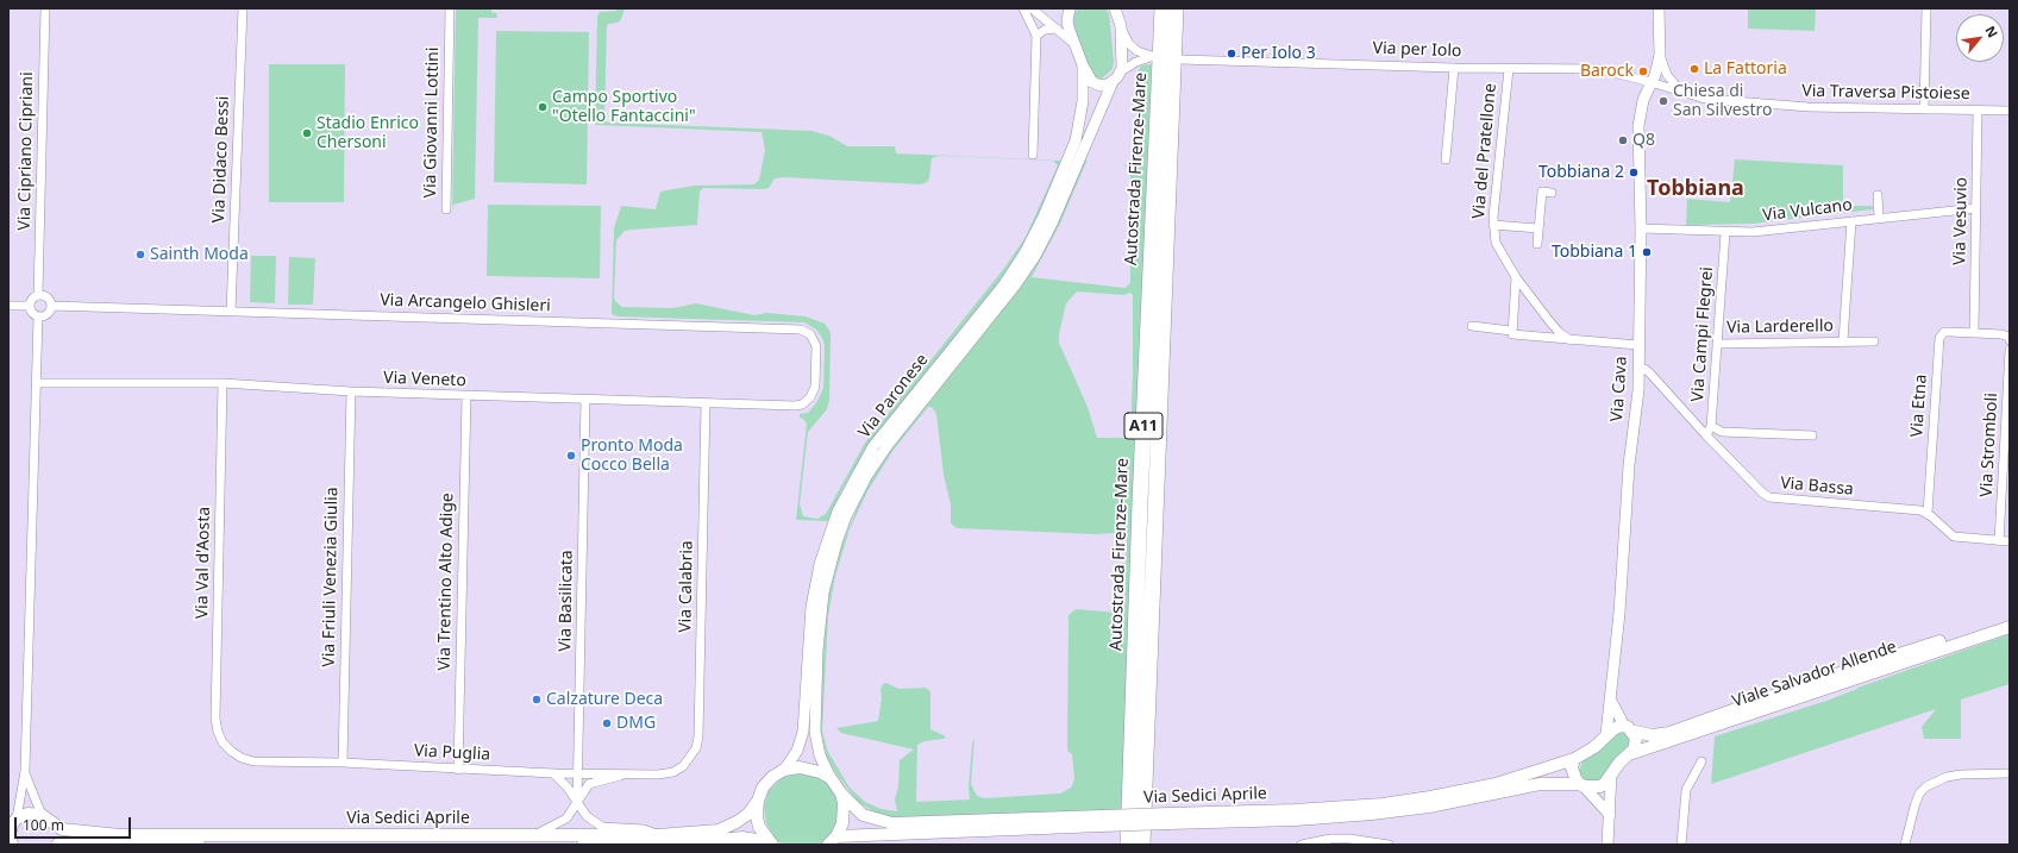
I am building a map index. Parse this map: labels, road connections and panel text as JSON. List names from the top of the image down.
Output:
{
  "streets": {
    "highway": ["Autostrada Firenze-Mare", "A11"],
    "main road": ["Viale Salvador Allende", "Via Sedici Aprile"],
    "street": [
      "Via per Iolo",
      "Via Traversa Pistoiese",
      "Via Giovanni Lottini",
      "Via Cipriano Cipriani",
      "Via del Pratellone",
      "Via Didaco Bessi",
      "Via Vulcano",
      "Via Vesuvio",
      "Via Arcangelo Ghisleri",
      "Via Larderello",
      "Via Campi Flegrei",
      "Via Veneto",
      "Via Cava",
      "Via Paronese",
      "Via Etna",
      "Via Stromboli",
      "Via Bassa",
      "Via Val d'Aosta",
      "Via Friuli Venezia Giulia",
      "Via Trentino Alto Adige",
      "Via Calabria",
      "Via Basilicata",
      "Via Puglia"
    ]
  },
  "crossings": [
    ["Via per Iolo", "Via Traversa Pistoiese"],
    ["Via per Iolo", "Via del Pratellone"],
    ["Via per Iolo", "Via Cava"],
    ["Via Traversa Pistoiese", "Via Vesuvio"],
    ["Via Traversa Pistoiese", "Via Cava"],
    ["Via Cipriano Cipriani", "Via Arcangelo Ghisleri"],
    ["Via Didaco Bessi", "Via Arcangelo Ghisleri"],
    ["Via Vulcano", "Via Vesuvio"],
    ["Via Vulcano", "Via Larderello"],
    ["Via Vulcano", "Via Campi Flegrei"],
    ["Via Vulcano", "Via Cava"],
    ["Via Vesuvio", "Via Etna"],
    ["Via Arcangelo Ghisleri", "Via Veneto"],
    ["Via Larderello", "Via Campi Flegrei"],
    ["Via Campi Flegrei", "Via Bassa"],
    ["Via Veneto", "Via Val d'Aosta"],
    ["Via Veneto", "Via Friuli Venezia Giulia"],
    ["Via Veneto", "Via Trentino Alto Adige"],
    ["Via Veneto", "Via Calabria"],
    ["Via Veneto", "Via Basilicata"],
    ["Via Cava", "Via Bassa"],
    ["Via Cava", "Via Sedici Aprile"],
    ["Via Paronese", "Via Sedici Aprile"],
    ["Via Etna", "Via Bassa"],
    ["Via Val d'Aosta", "Via Puglia"],
    ["Via Friuli Venezia Giulia", "Via Puglia"],
    ["Via Trentino Alto Adige", "Via Puglia"],
    ["Via Calabria", "Via Puglia"],
    ["Via Basilicata", "Via Puglia"],
    ["Viale Salvador Allende", "Via Sedici Aprile"]
  ],
  "districts": ["Tobbiana"],
  "places": [
    "Per Iolo 3",
    "La Fattoria",
    "Barock",
    "Chiesa di San Silvestro",
    "Campo Sportivo \"Otello Fantaccini\"",
    "Stadio Enrico Chersoni",
    "Q8",
    "Tobbiana 2",
    "Tobbiana 1",
    "Sainth Moda",
    "Pronto Moda Cocco Bella",
    "Calzature Deca",
    "DMG"
  ],
  "scale_bar": "100 m",
  "north": "top right"
}
